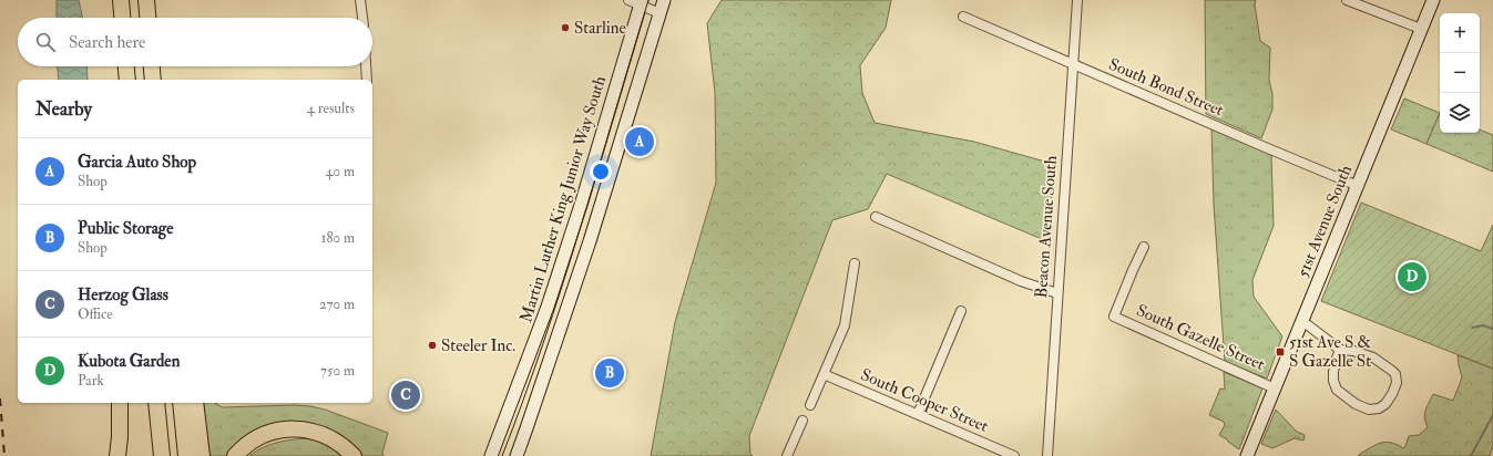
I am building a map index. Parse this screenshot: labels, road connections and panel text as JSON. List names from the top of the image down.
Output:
{
  "streets": {
    "main road": ["Martin Luther King Junior Way South", "51st Avenue South"],
    "street": [
      "South Bond Street",
      "Beacon Avenue South",
      "South Gazelle Street",
      "South Cooper Street"
    ]
  },
  "crossings": [
    ["South Bond Street", "51st Avenue South"],
    ["South Bond Street", "Beacon Avenue South"],
    ["51st Avenue South", "South Gazelle Street"]
  ],
  "places": {
    "other": ["Starline", "Steeler Inc."],
    "transit": ["51st Ave S & S Gazelle St"]
  },
  "page": {
    "map_buttons": ["+", "−"],
    "search": "Search here",
    "heading": ["Nearby", "4 results"],
    "pins": [
      "A",
      "D",
      "B",
      "C"
    ],
    "list": [
      {
        "mark": "A",
        "name": "Garcia Auto Shop",
        "note": "Shop",
        "value": "40 m"
      },
      {
        "mark": "B",
        "name": "Public Storage",
        "note": "Shop",
        "value": "180 m"
      },
      {
        "mark": "C",
        "name": "Herzog Glass",
        "note": "Office",
        "value": "270 m"
      },
      {
        "mark": "D",
        "name": "Kubota Garden",
        "note": "Park",
        "value": "750 m"
      }
    ]
  }
}
